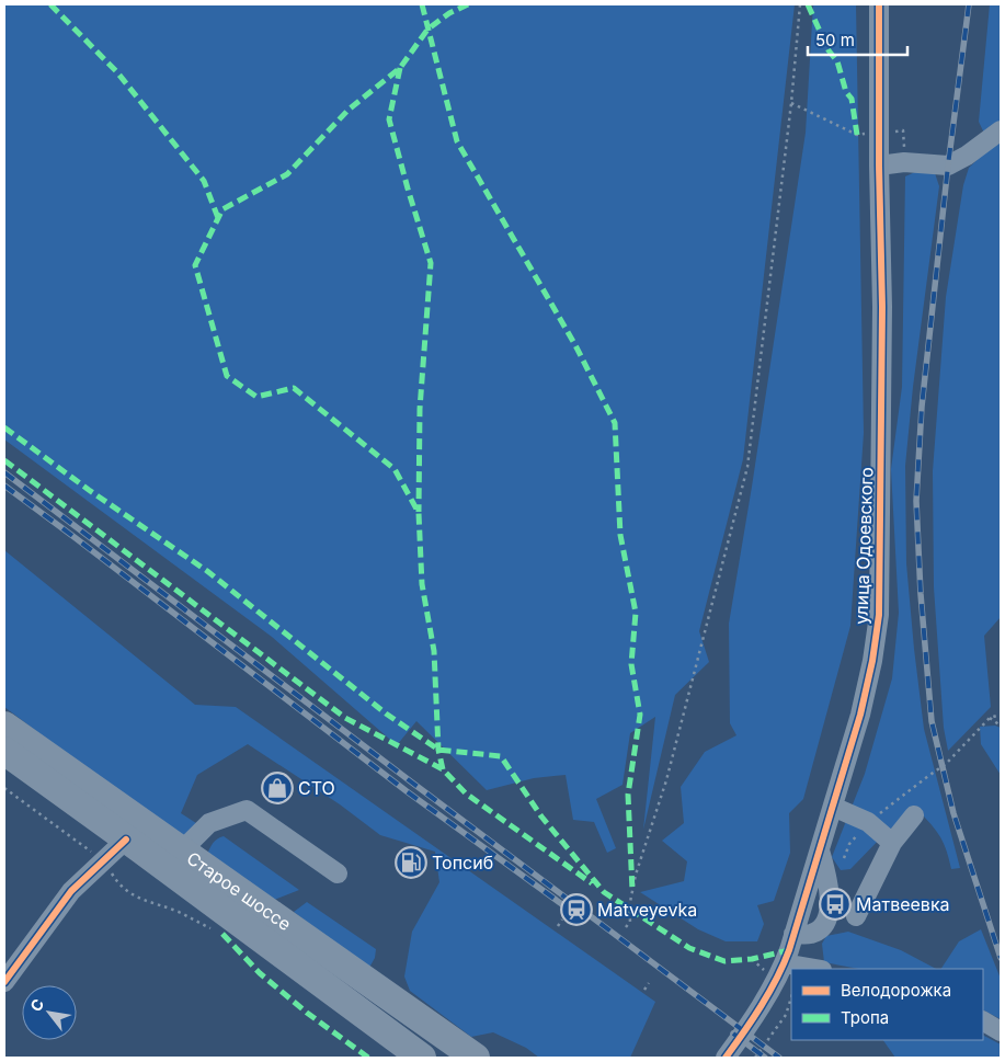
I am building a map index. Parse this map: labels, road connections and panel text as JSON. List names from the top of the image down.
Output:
{
  "streets": {
    "highway": ["Старое шоссе"],
    "street": ["улица Одоевского"]
  },
  "places": {
    "shop": ["СТО"],
    "fuel station": ["Топсиб"],
    "bus stop": ["Матвеевка"],
    "station": ["Matveyevka"]
  },
  "legend": ["Велодорожка", "Тропа"],
  "scale_bar": "50 m",
  "north": "top left"
}
